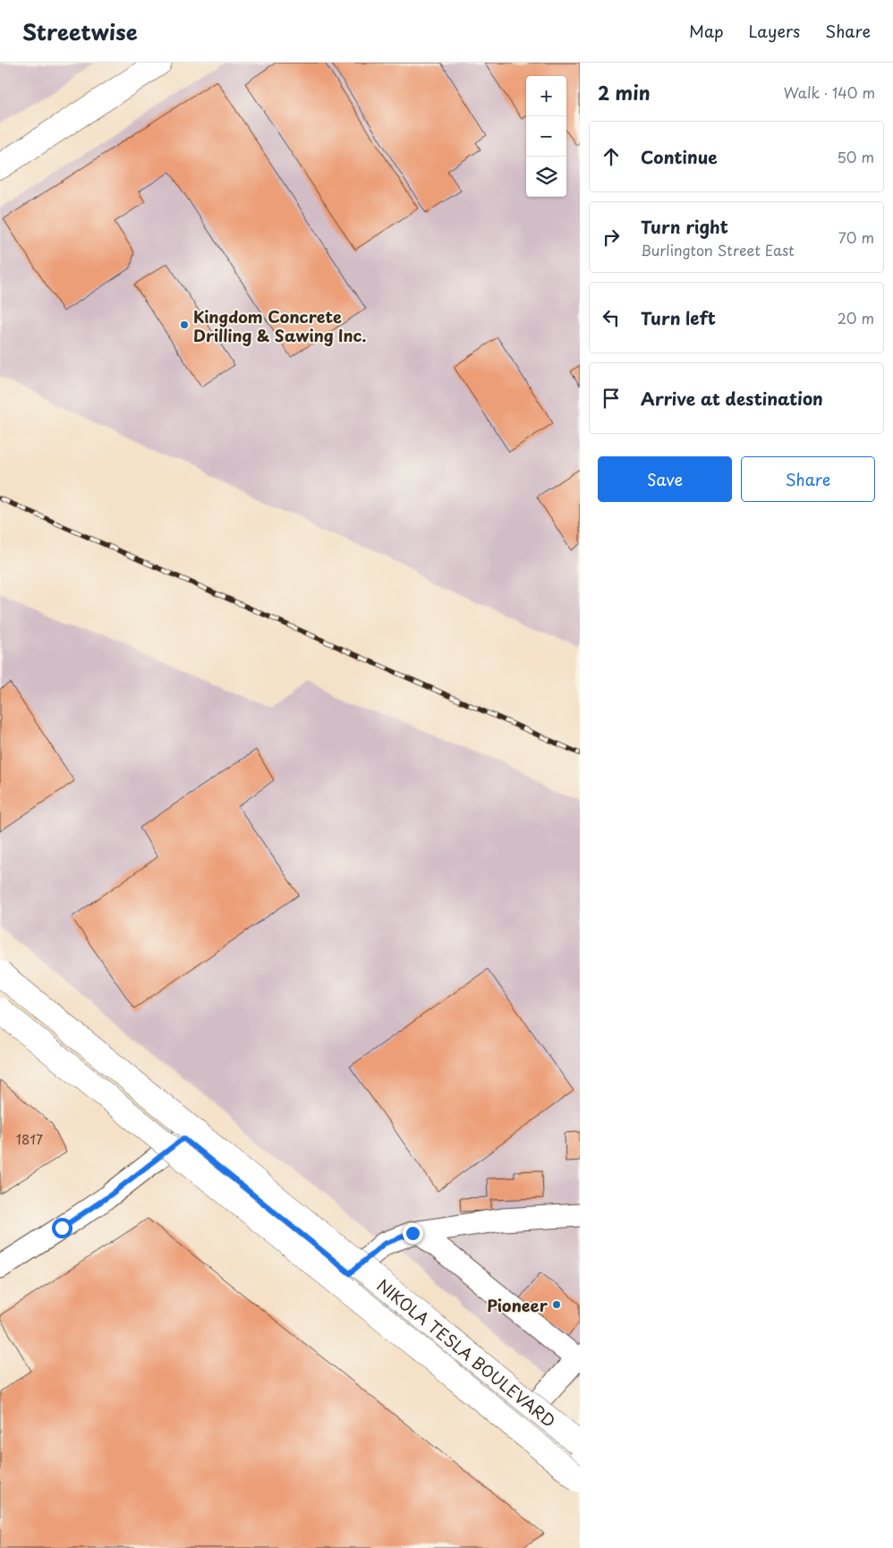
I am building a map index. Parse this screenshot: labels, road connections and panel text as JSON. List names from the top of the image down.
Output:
{
  "streets": {
    "main road": ["NIKOLA TESLA BOULEVARD"]
  },
  "places": ["Kingdom Concrete Drilling & Sawing Inc.", "Pioneer"],
  "house_numbers": ["1817"],
  "page": {
    "header": "Streetwise",
    "nav": ["Map", "Layers", "Share"],
    "heading": ["2 min", "Walk · 140 m"],
    "map_buttons": ["+", "−"],
    "list": [
      ["Continue", "50 m"],
      ["Turn right", "Burlington Street East", "70 m"],
      ["Turn left", "20 m"],
      "Arrive at destination"
    ],
    "buttons": ["Save", "Share"]
  }
}
